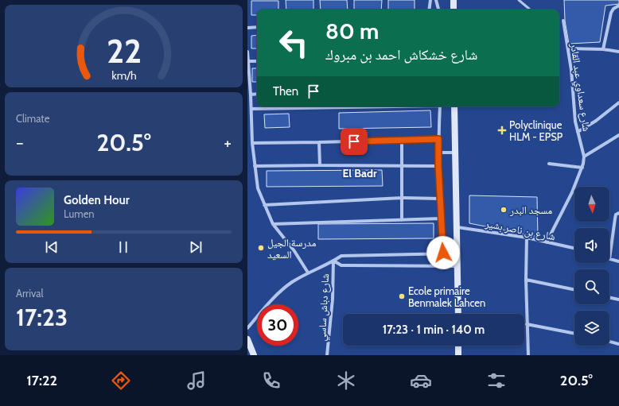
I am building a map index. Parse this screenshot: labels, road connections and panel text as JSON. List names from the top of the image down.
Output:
{
  "streets": {
    "street": ["شارع سعداوي عبد القادر", "شارع بن ناصر بشير", "شارع دباش ساسي"]
  },
  "crossings": [
    ["شارع سعداوي عبد القادر", "شارع بن ناصر بشير"]
  ],
  "districts": ["El Badr"],
  "places": {
    "health": ["Polyclinique HLM - EPSP"],
    "other": ["مسجد البدر", "مدرسة الجيل السعيد", "Ecole primaire Benmalek Lahcen"]
  },
  "north": "bottom",
  "page": {
    "turn": ["80 m", "شارع خشكاش احمد بن مبروك"],
    "then": "Then",
    "tile": [
      "Climate",
      ["Arrival", "17:23"]
    ],
    "heat": ["−", "20.5°", "+"],
    "song": ["Golden Hour", "Lumen"],
    "limit": "30",
    "trip": "17:23 · 1 min · 140 m",
    "tabs": ["17:22", "20.5°"],
    "gauge": ["22", "km/h"]
  }
}
